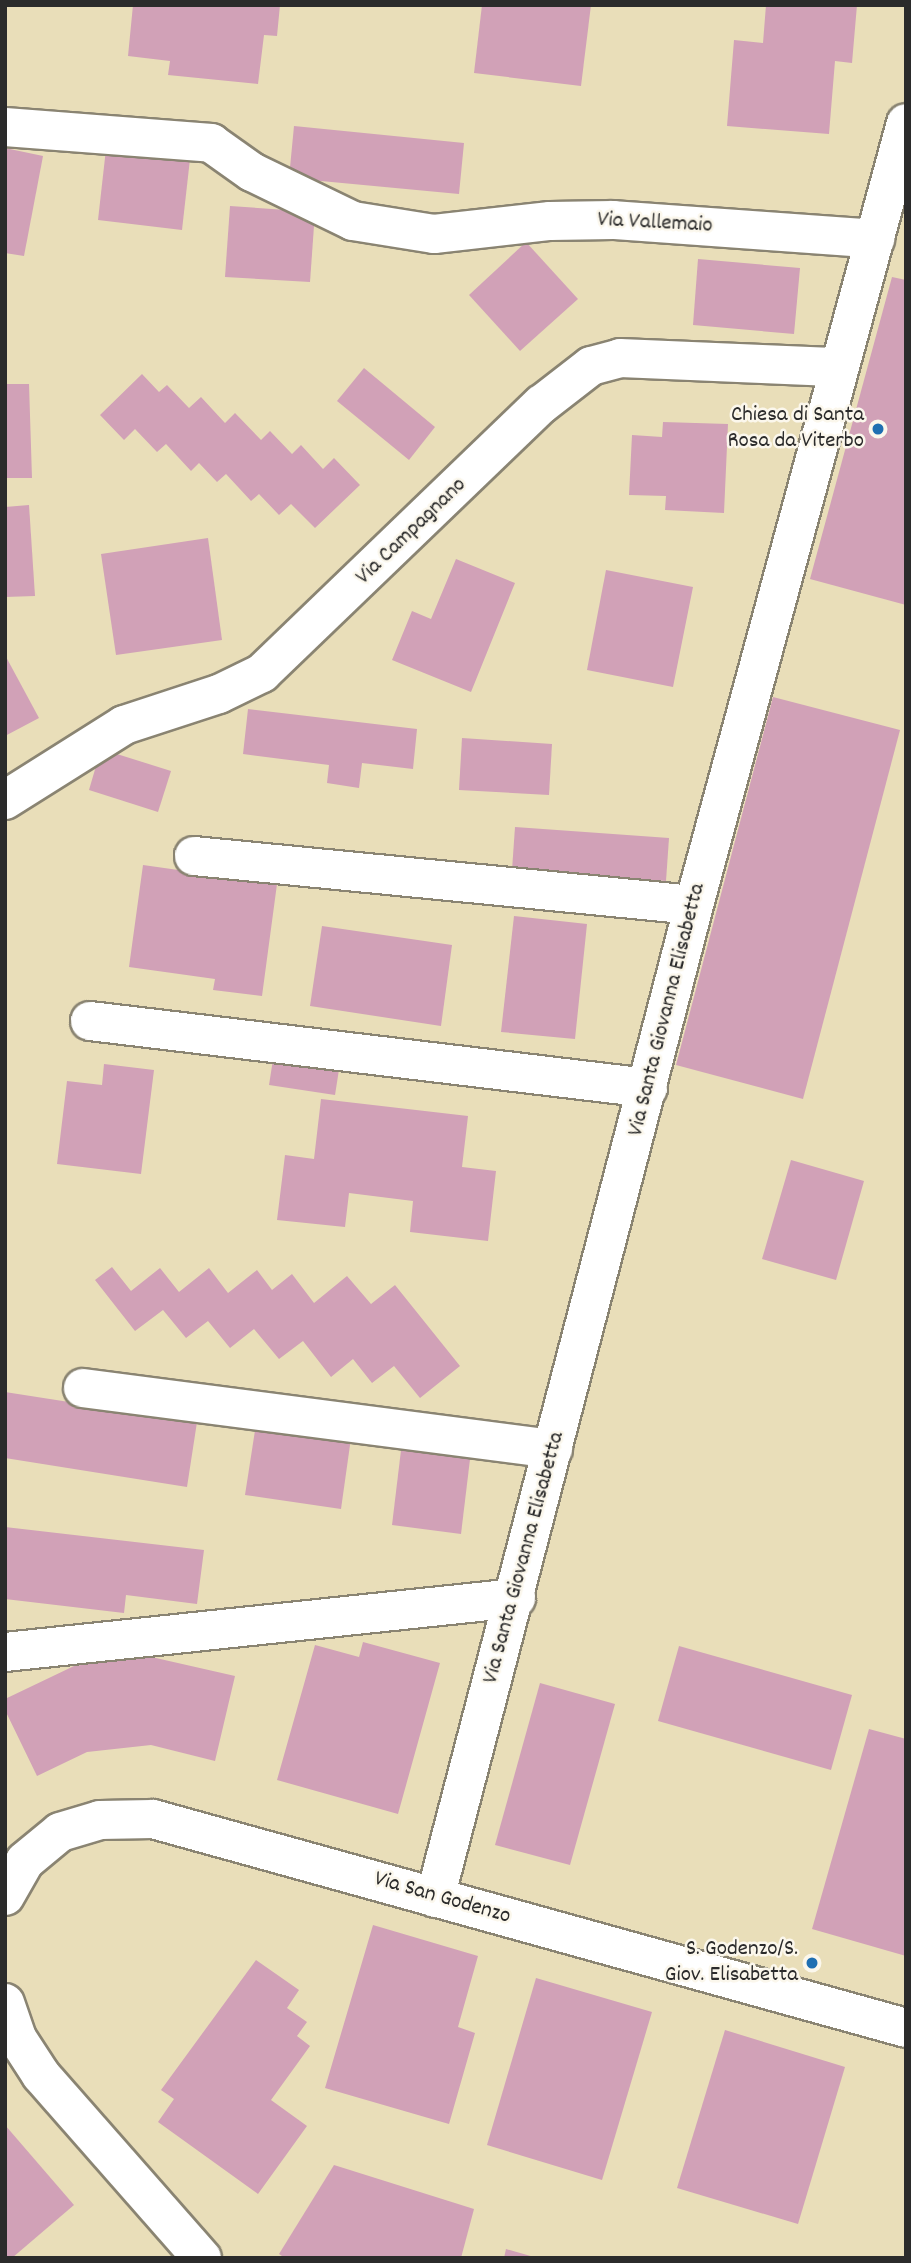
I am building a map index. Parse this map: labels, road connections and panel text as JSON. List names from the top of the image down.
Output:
{
  "streets": {
    "street": [
      "Via Vallemaio",
      "Via Campagnano",
      "Via Santa Giovanna Elisabetta",
      "Via San Godenzo"
    ]
  },
  "crossings": [
    ["Via Vallemaio", "Via Santa Giovanna Elisabetta"],
    ["Via Campagnano", "Via Santa Giovanna Elisabetta"],
    ["Via Santa Giovanna Elisabetta", "Via San Godenzo"]
  ],
  "places": ["Chiesa di Santa Rosa da Viterbo", "S. Godenzo/S. Giov. Elisabetta"]
}
